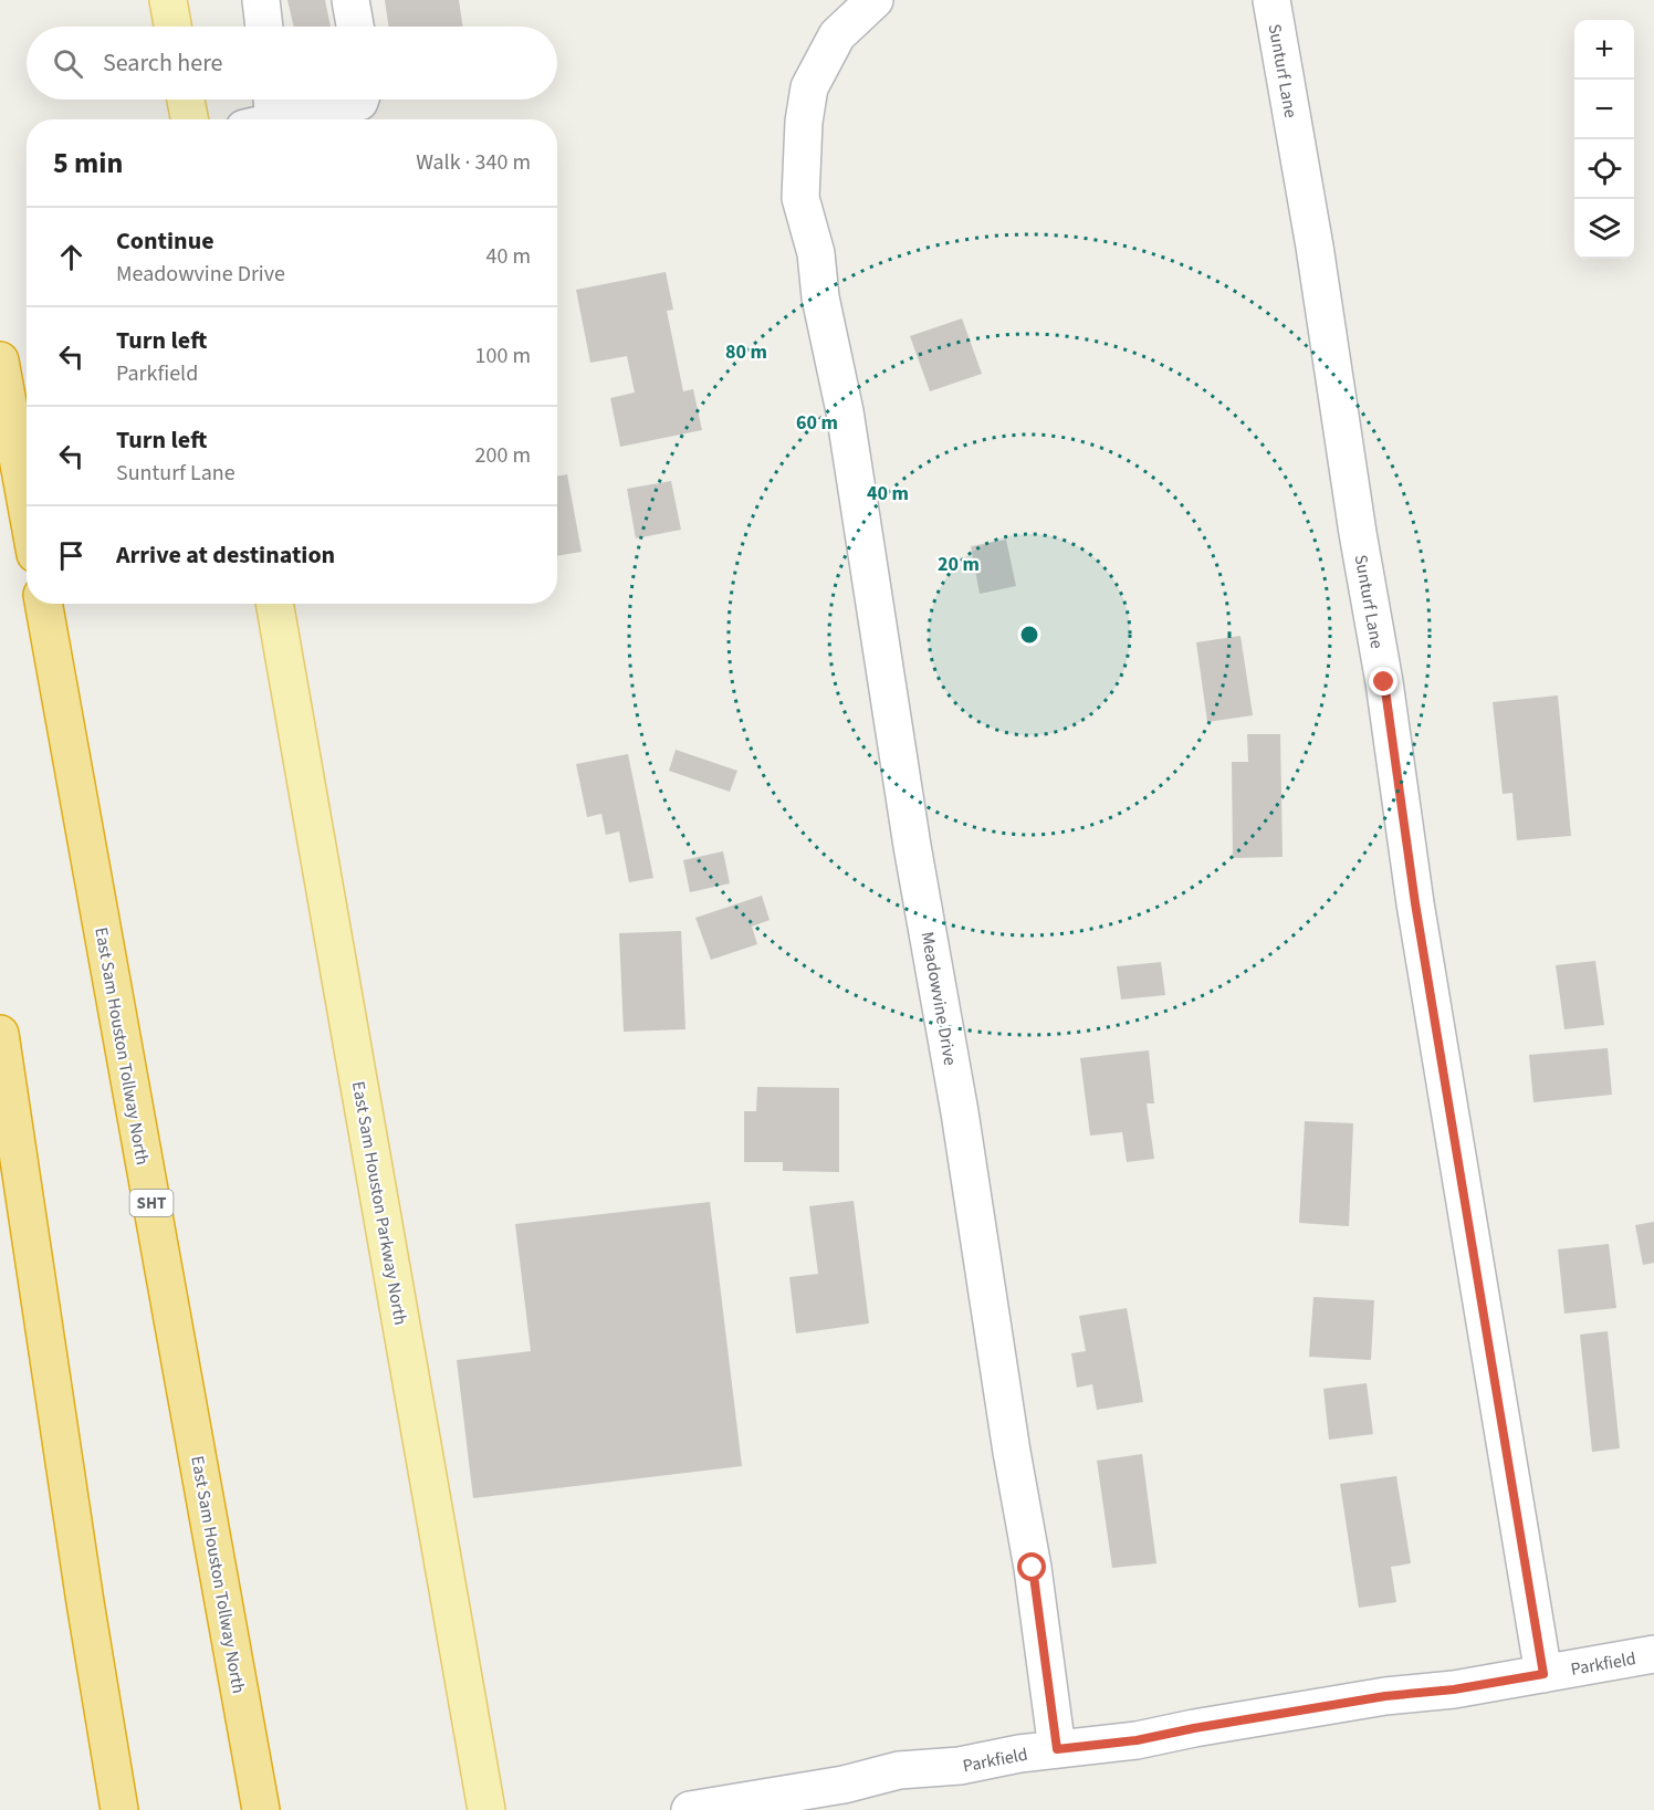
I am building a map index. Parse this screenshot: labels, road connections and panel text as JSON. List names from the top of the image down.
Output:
{
  "streets": {
    "highway": ["East Sam Houston Tollway North", "SHT"],
    "main road": ["East Sam Houston Parkway North"],
    "street": ["Sunturf Lane", "Meadowvine Drive", "Parkfield"]
  },
  "crossings": [
    ["Sunturf Lane", "Parkfield"],
    ["Meadowvine Drive", "Parkfield"]
  ],
  "page": {
    "map_buttons": ["+", "−"],
    "search": "Search here",
    "heading": ["5 min", "Walk · 340 m"],
    "list": [
      ["Continue", "Meadowvine Drive", "40 m"],
      ["Turn left", "Parkfield", "100 m"],
      ["Turn left", "Sunturf Lane", "200 m"],
      "Arrive at destination"
    ]
  },
  "rings": [
    "80 m",
    "60 m",
    "40 m",
    "20 m"
  ]
}
